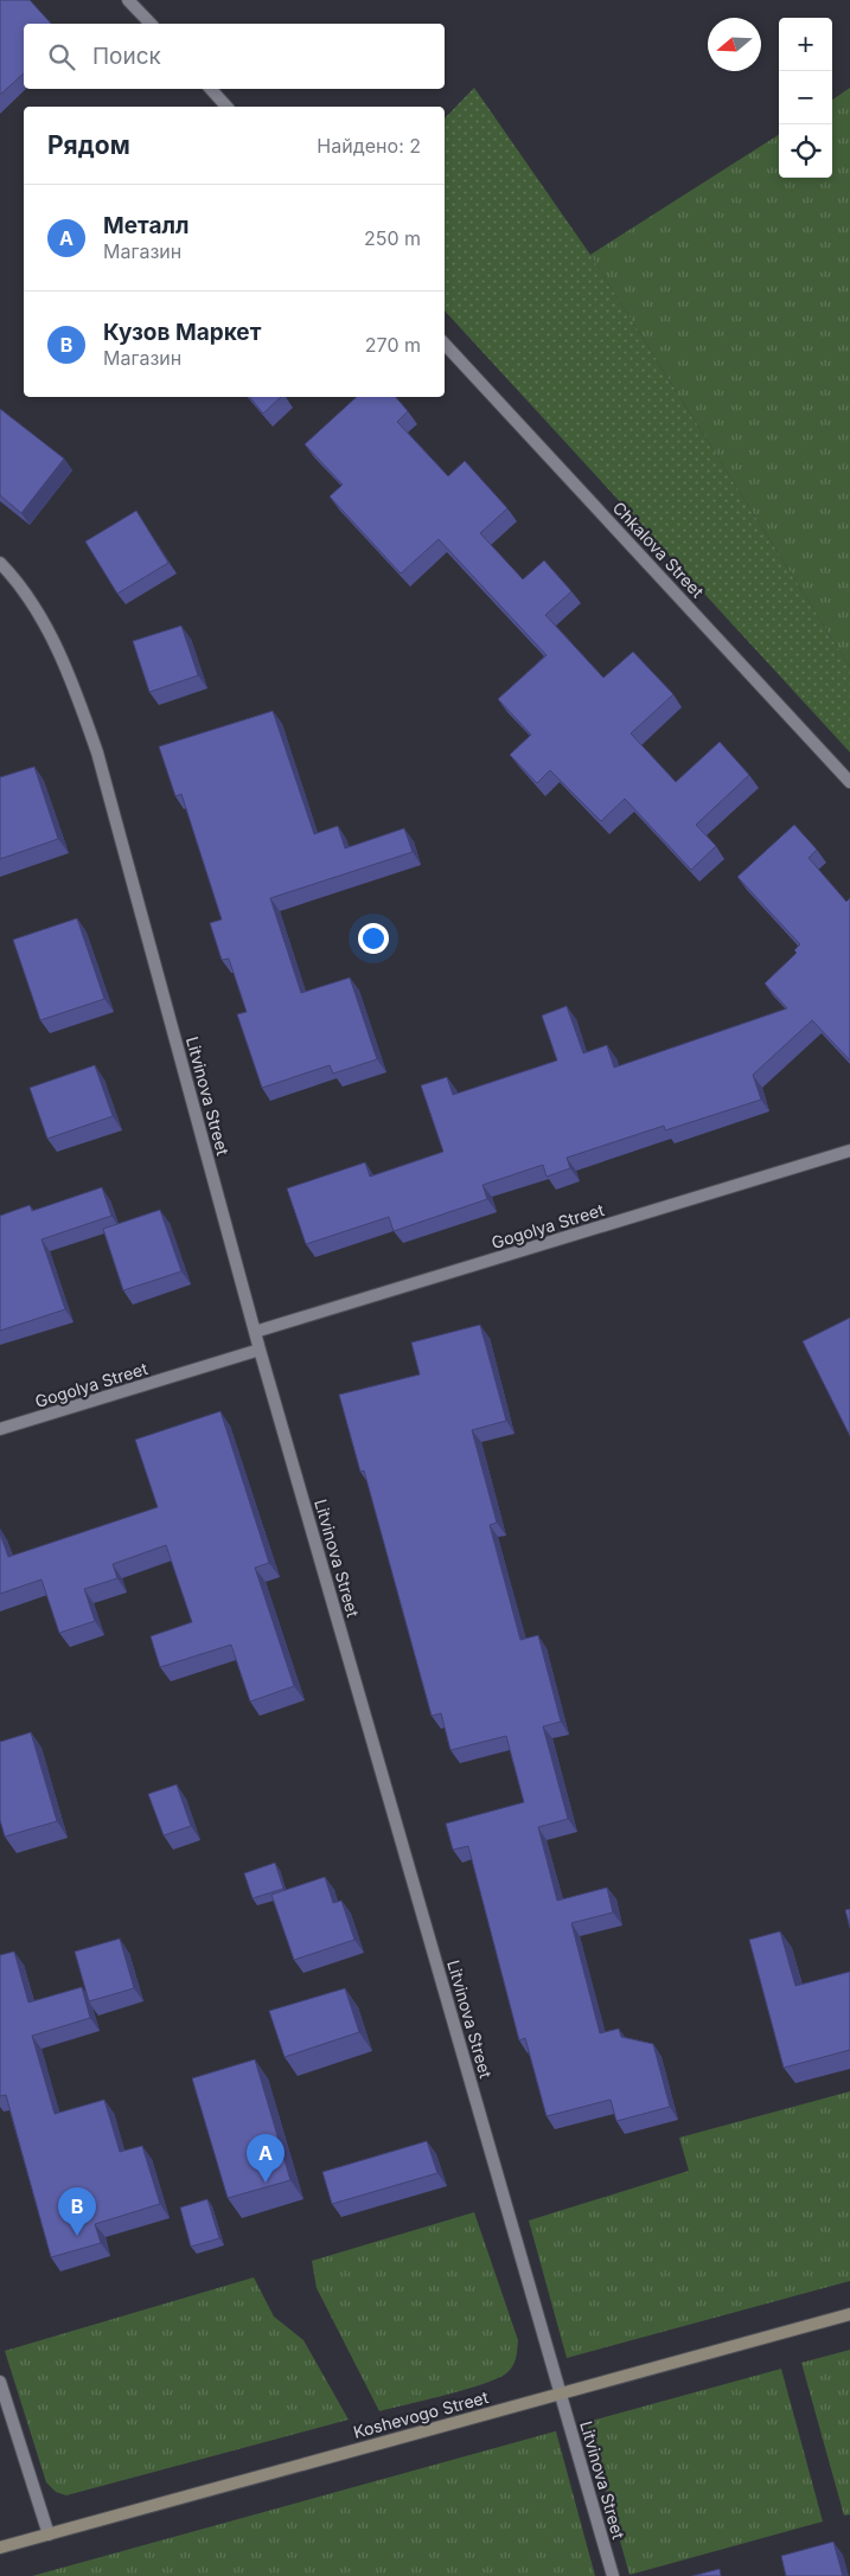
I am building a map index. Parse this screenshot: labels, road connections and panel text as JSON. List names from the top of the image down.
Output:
{
  "streets": {
    "main road": ["Koshevogo Street"],
    "street": ["Chkalova Street", "Litvinova Street", "Gogolya Street"]
  },
  "crossings": [
    ["Litvinova Street", "Gogolya Street"],
    ["Litvinova Street", "Koshevogo Street"]
  ],
  "north": "left",
  "page": {
    "map_buttons": ["+", "−"],
    "search": "Поиск",
    "heading": ["Рядом", "Найдено: 2"],
    "list": [
      {
        "mark": "A",
        "name": "Металл",
        "note": "Магазин",
        "value": "250 m"
      },
      {
        "mark": "B",
        "name": "Кузов Маркет",
        "note": "Магазин",
        "value": "270 m"
      }
    ],
    "pins": ["A", "B"]
  }
}
